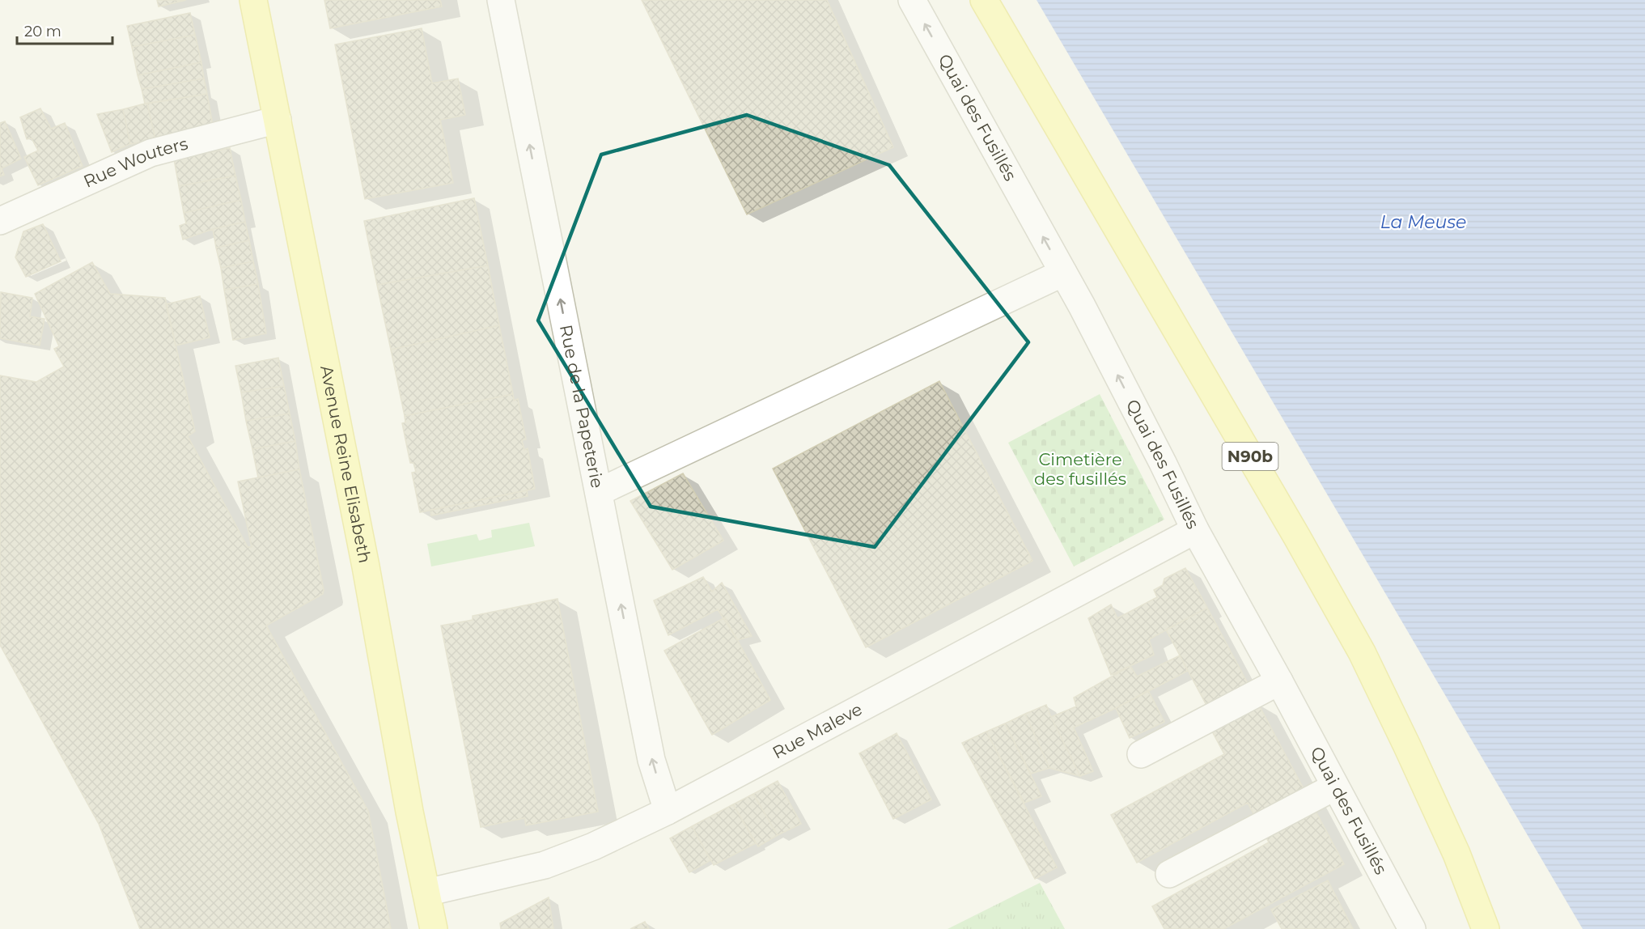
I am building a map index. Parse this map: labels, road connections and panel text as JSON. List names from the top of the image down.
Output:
{
  "streets": {
    "main road": ["N90b", "Avenue Reine Elisabeth"],
    "street": [
      "Quai des Fusillés",
      "Rue Wouters",
      "Rue de la Papeterie",
      "Rue Maleve"
    ]
  },
  "crossings": [
    ["Quai des Fusillés", "Rue Maleve"],
    ["Rue Wouters", "Avenue Reine Elisabeth"],
    ["Rue de la Papeterie", "Rue Maleve"],
    ["Avenue Reine Elisabeth", "Rue Maleve"]
  ],
  "one_way": ["Quai des Fusillés", "Rue de la Papeterie"],
  "water": ["La Meuse"],
  "parks": ["Cimetière des fusillés"],
  "scale_bar": "20 m"
}
